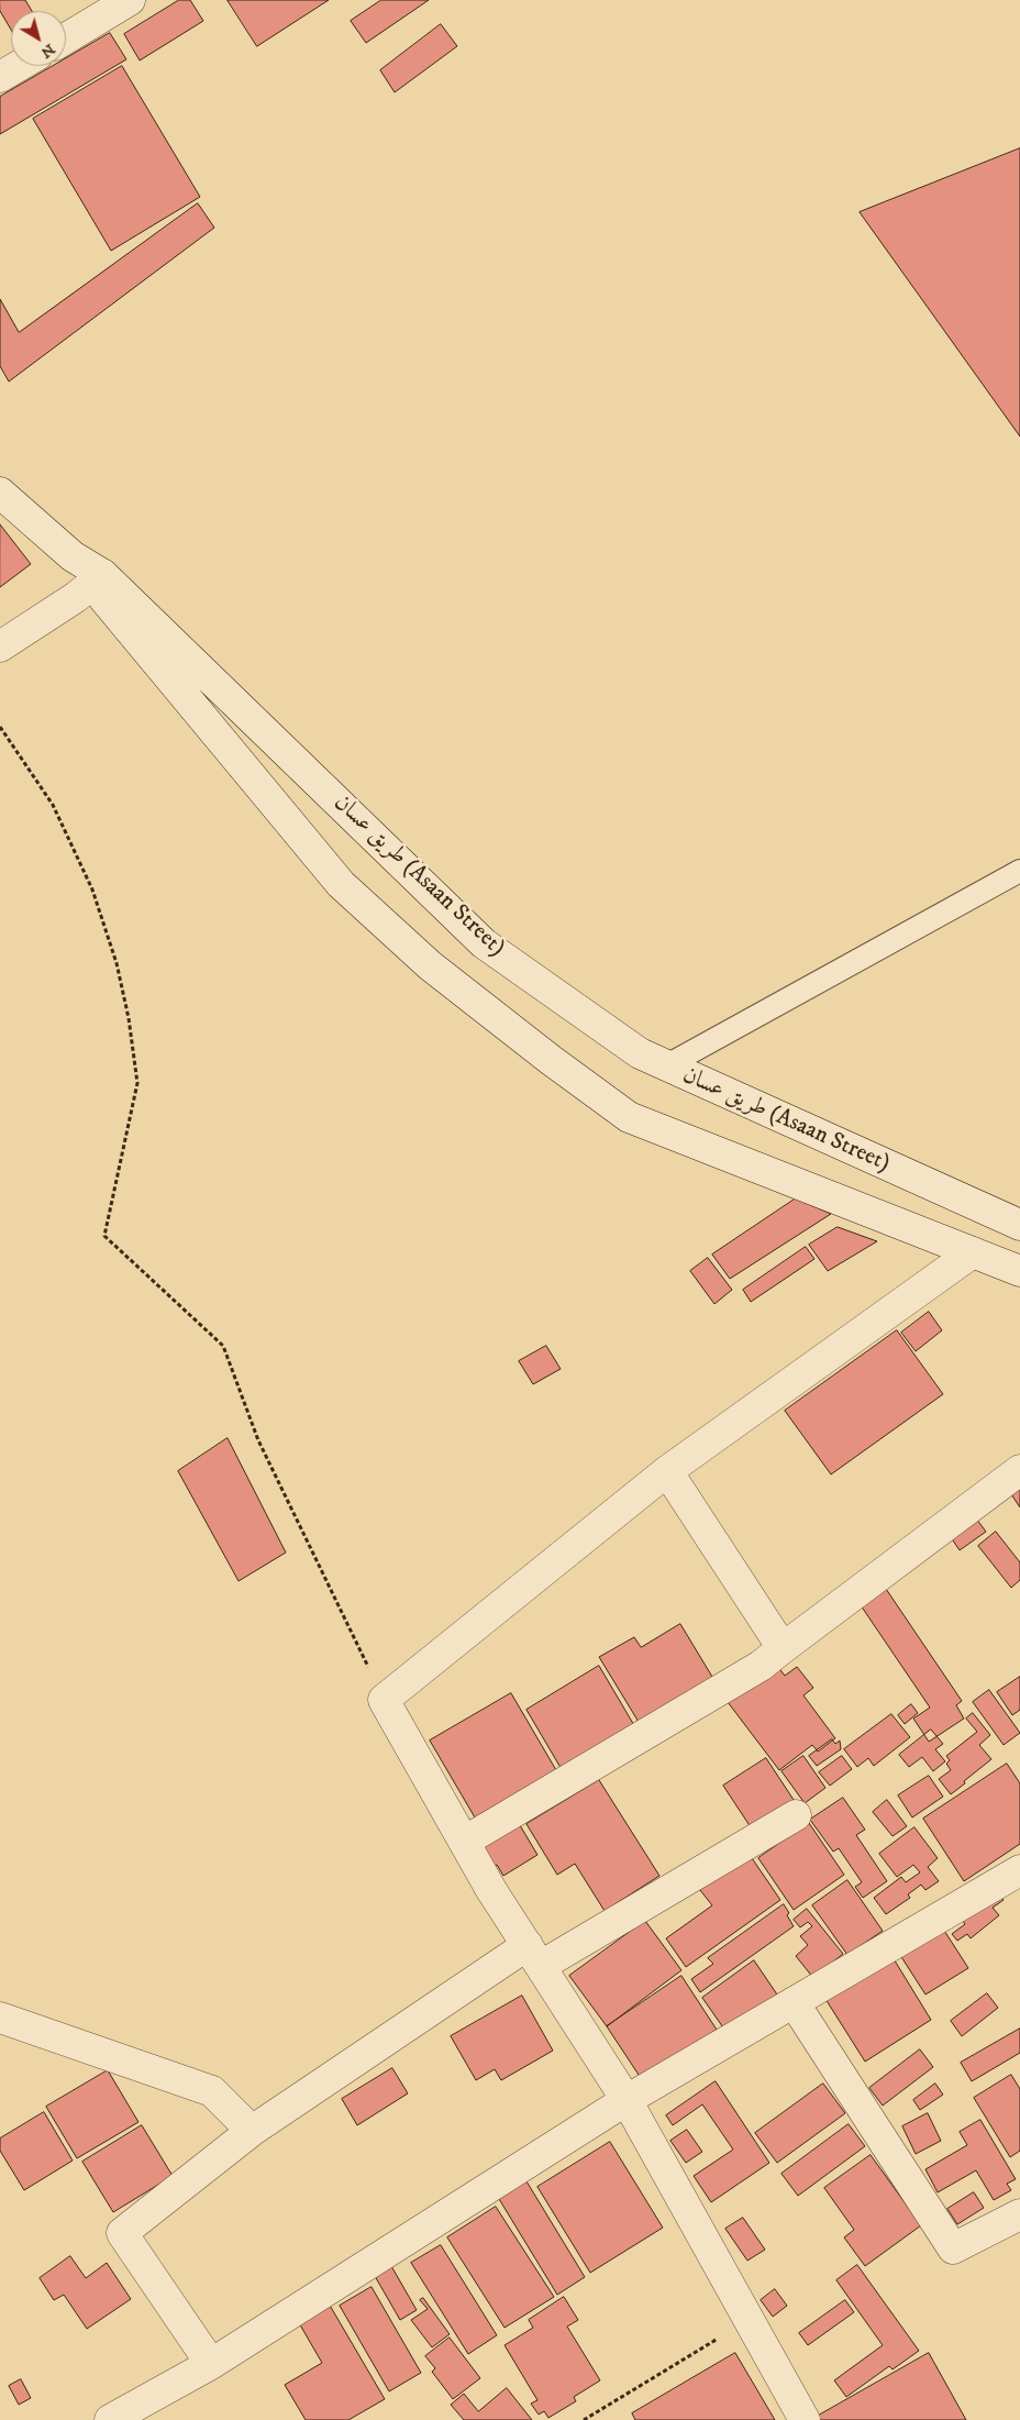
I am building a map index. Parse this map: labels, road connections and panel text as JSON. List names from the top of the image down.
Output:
{
  "streets": {
    "street": ["طريق عسان (Asaan Street)"]
  },
  "north": "bottom right"
}
